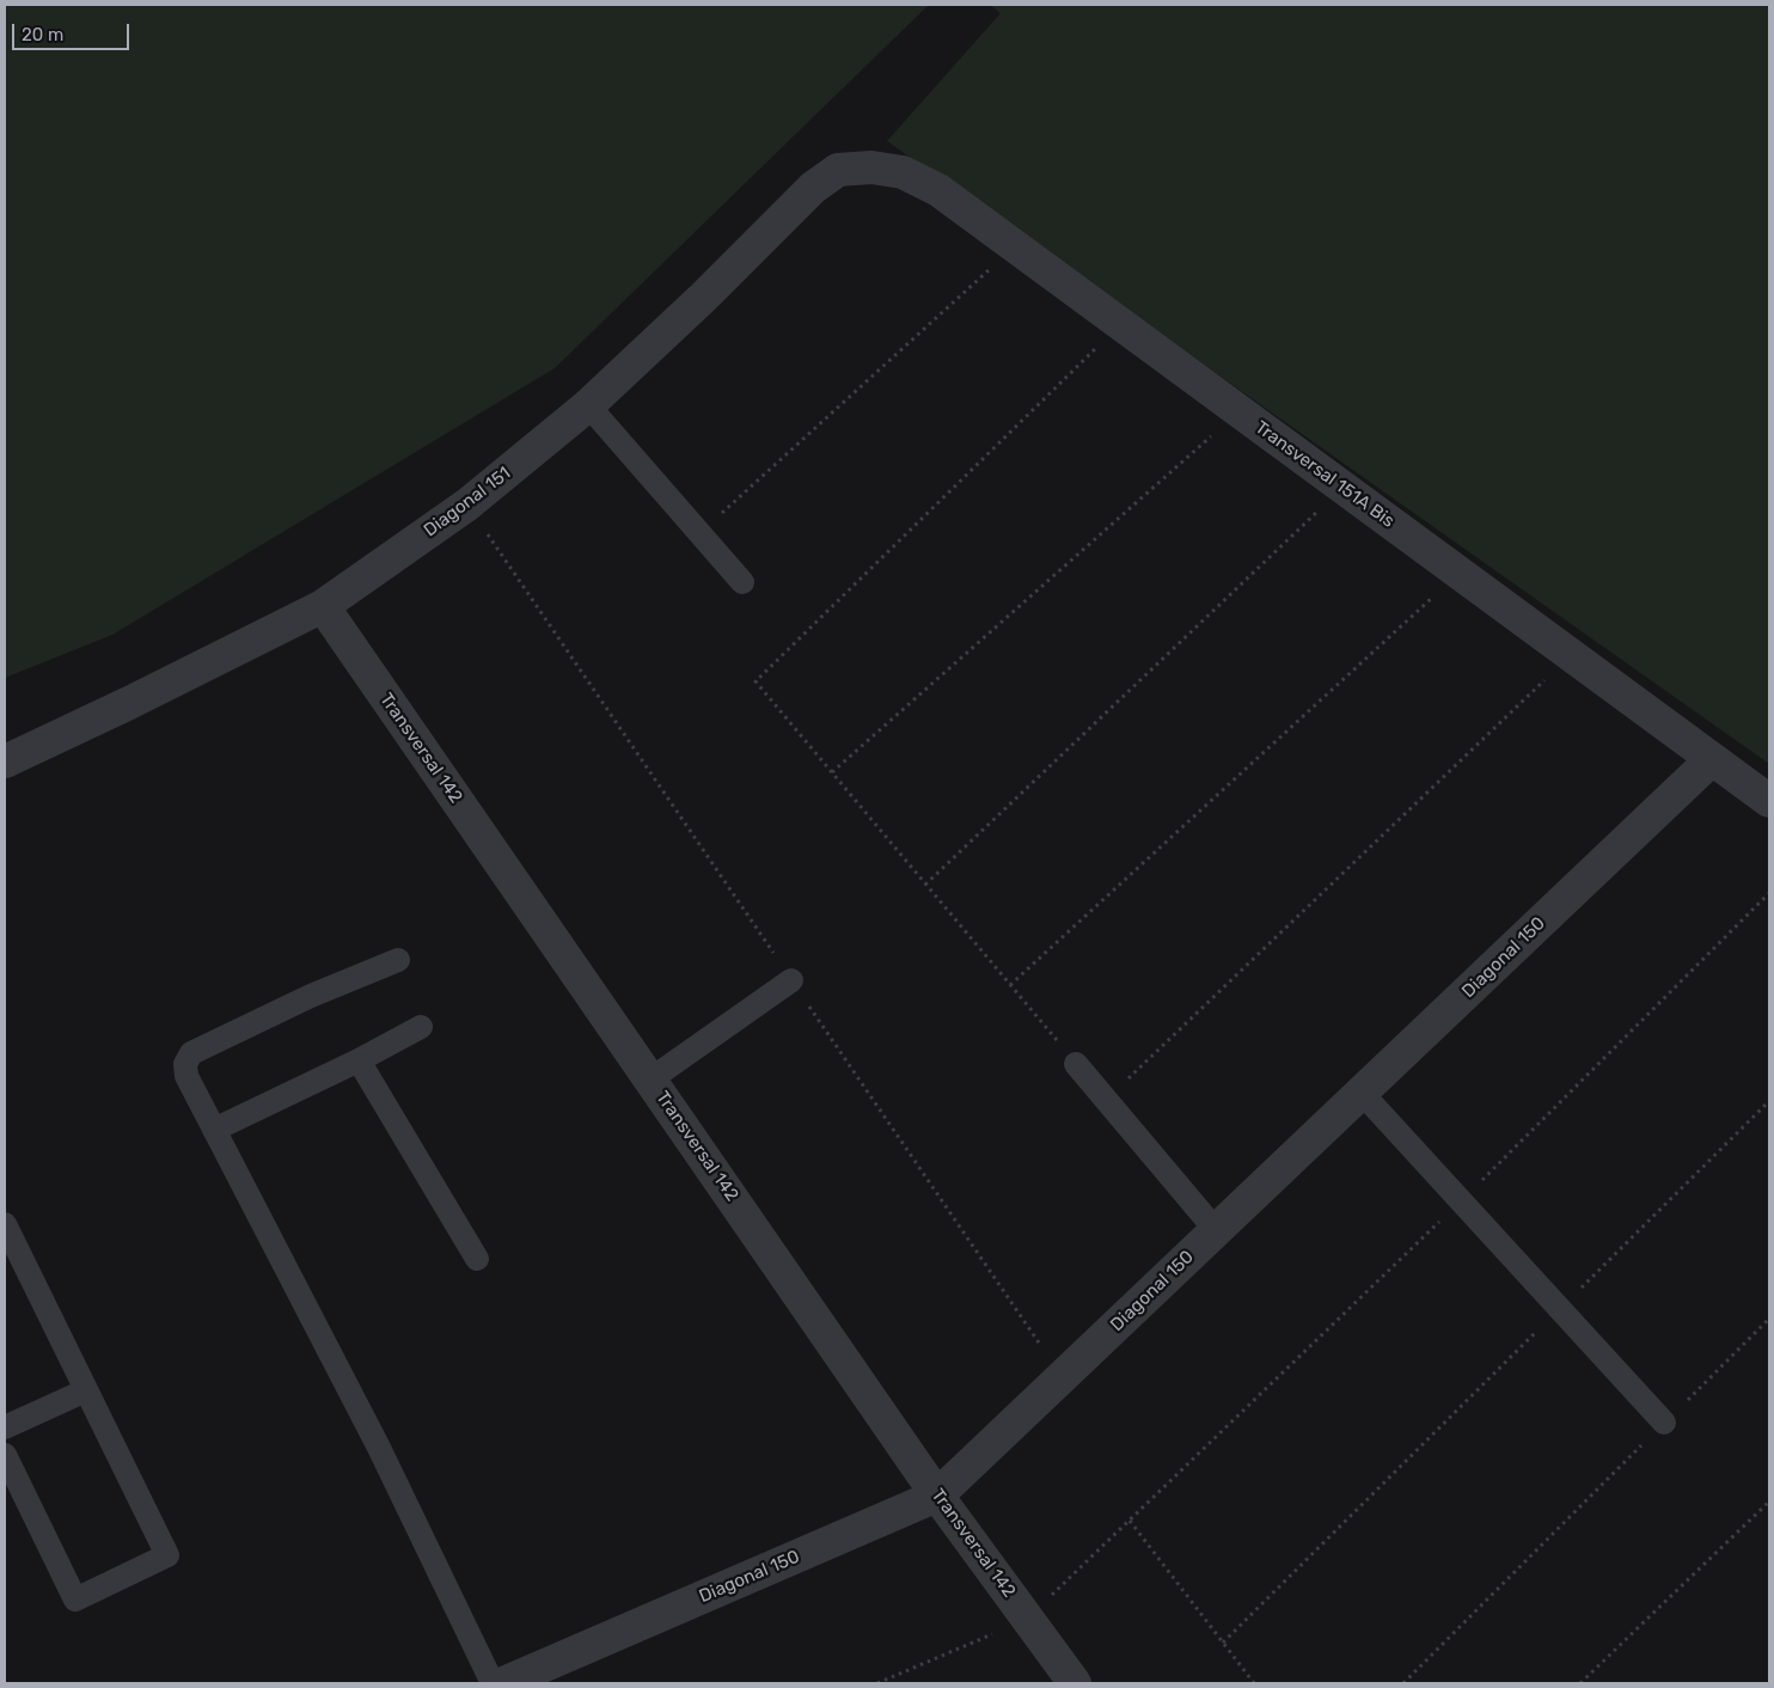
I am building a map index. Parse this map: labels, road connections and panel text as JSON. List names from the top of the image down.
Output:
{
  "streets": {
    "street": [
      "Transversal 151A Bis",
      "Diagonal 151",
      "Transversal 142",
      "Diagonal 150"
    ]
  },
  "crossings": [
    ["Transversal 151A Bis", "Diagonal 151"],
    ["Transversal 151A Bis", "Diagonal 150"],
    ["Diagonal 151", "Transversal 142"],
    ["Transversal 142", "Diagonal 150"]
  ],
  "scale_bar": "20 m"
}
